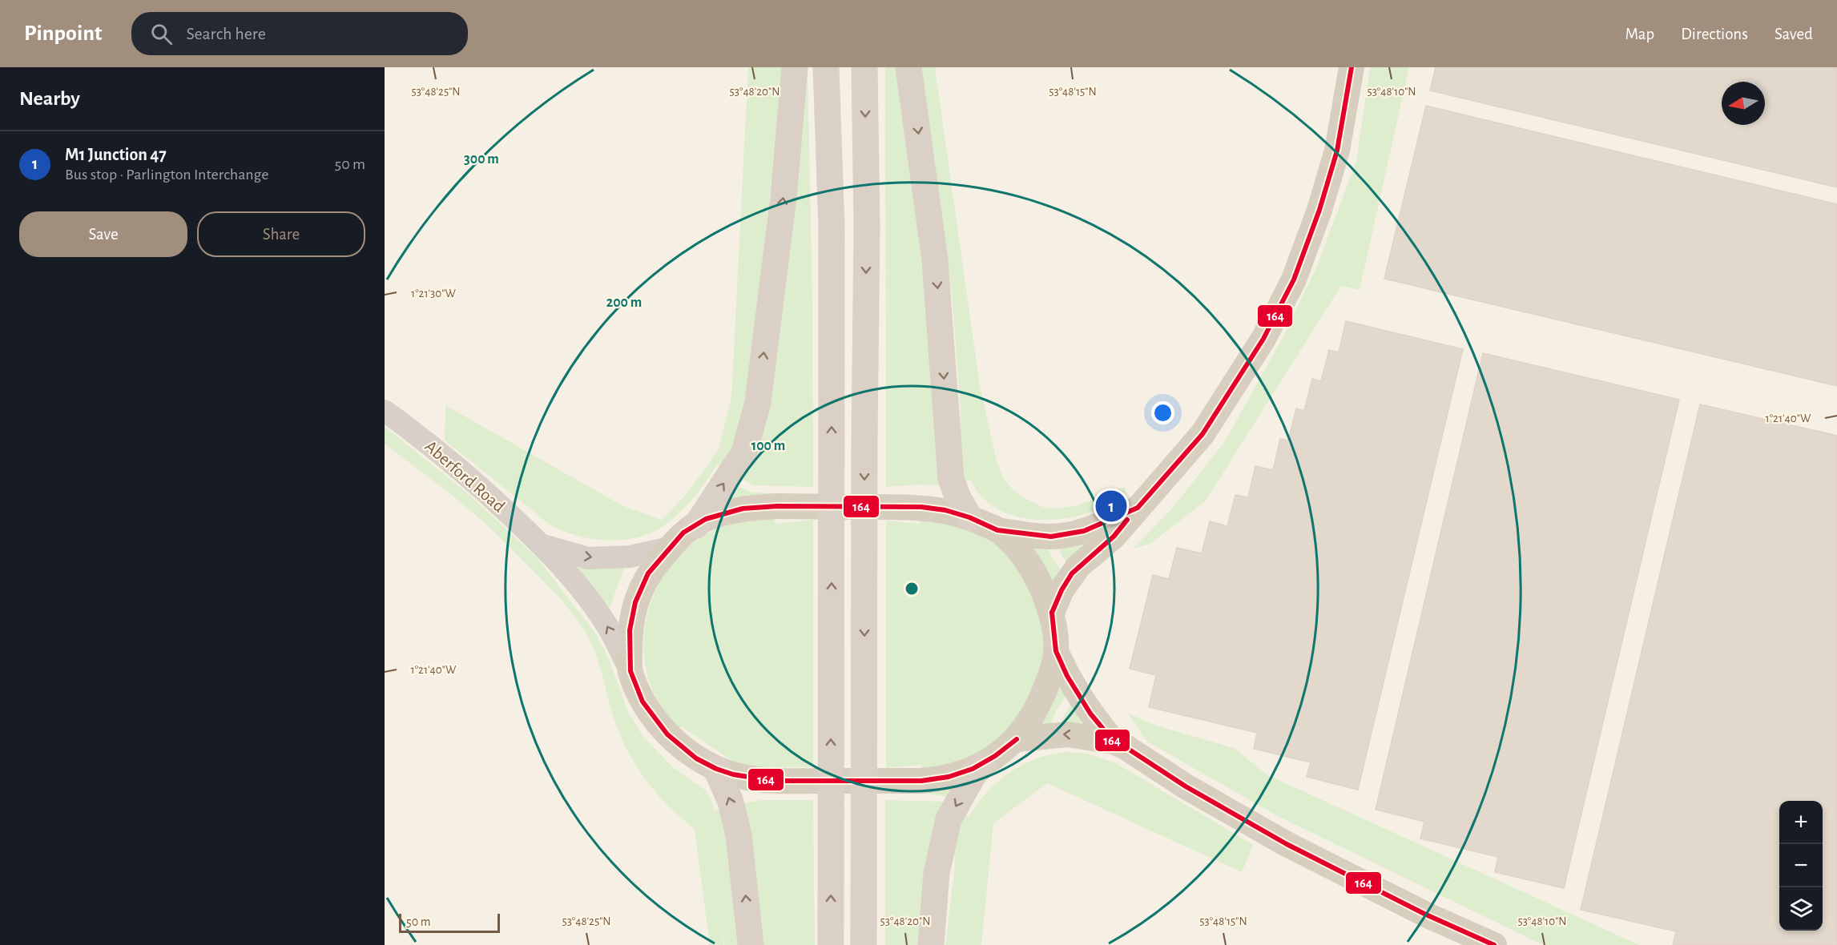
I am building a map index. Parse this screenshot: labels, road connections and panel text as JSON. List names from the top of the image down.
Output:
{
  "streets": {
    "main road": ["Aberford Road"]
  },
  "lines": ["transit line 164"],
  "scale_bar": "50 m",
  "north": "left",
  "page": {
    "header": "Pinpoint",
    "search": "Search here",
    "nav": ["Map", "Directions", "Saved"],
    "heading": "Nearby",
    "list": [
      {
        "mark": "1",
        "name": "M1 Junction 47",
        "note": "Bus stop · Parlington Interchange",
        "value": "50 m"
      }
    ],
    "buttons": ["Save", "Share"],
    "pins": "1",
    "map_buttons": ["+", "−"],
    "scale": "50 m"
  },
  "coordinates": [
    "53°48'25\"N",
    "53°48'20\"N",
    "53°48'15\"N",
    "53°48'10\"N",
    "1°21'30\"W",
    "1°21'40\"W"
  ],
  "rings": ["300 m", "200 m", "100 m"]
}
